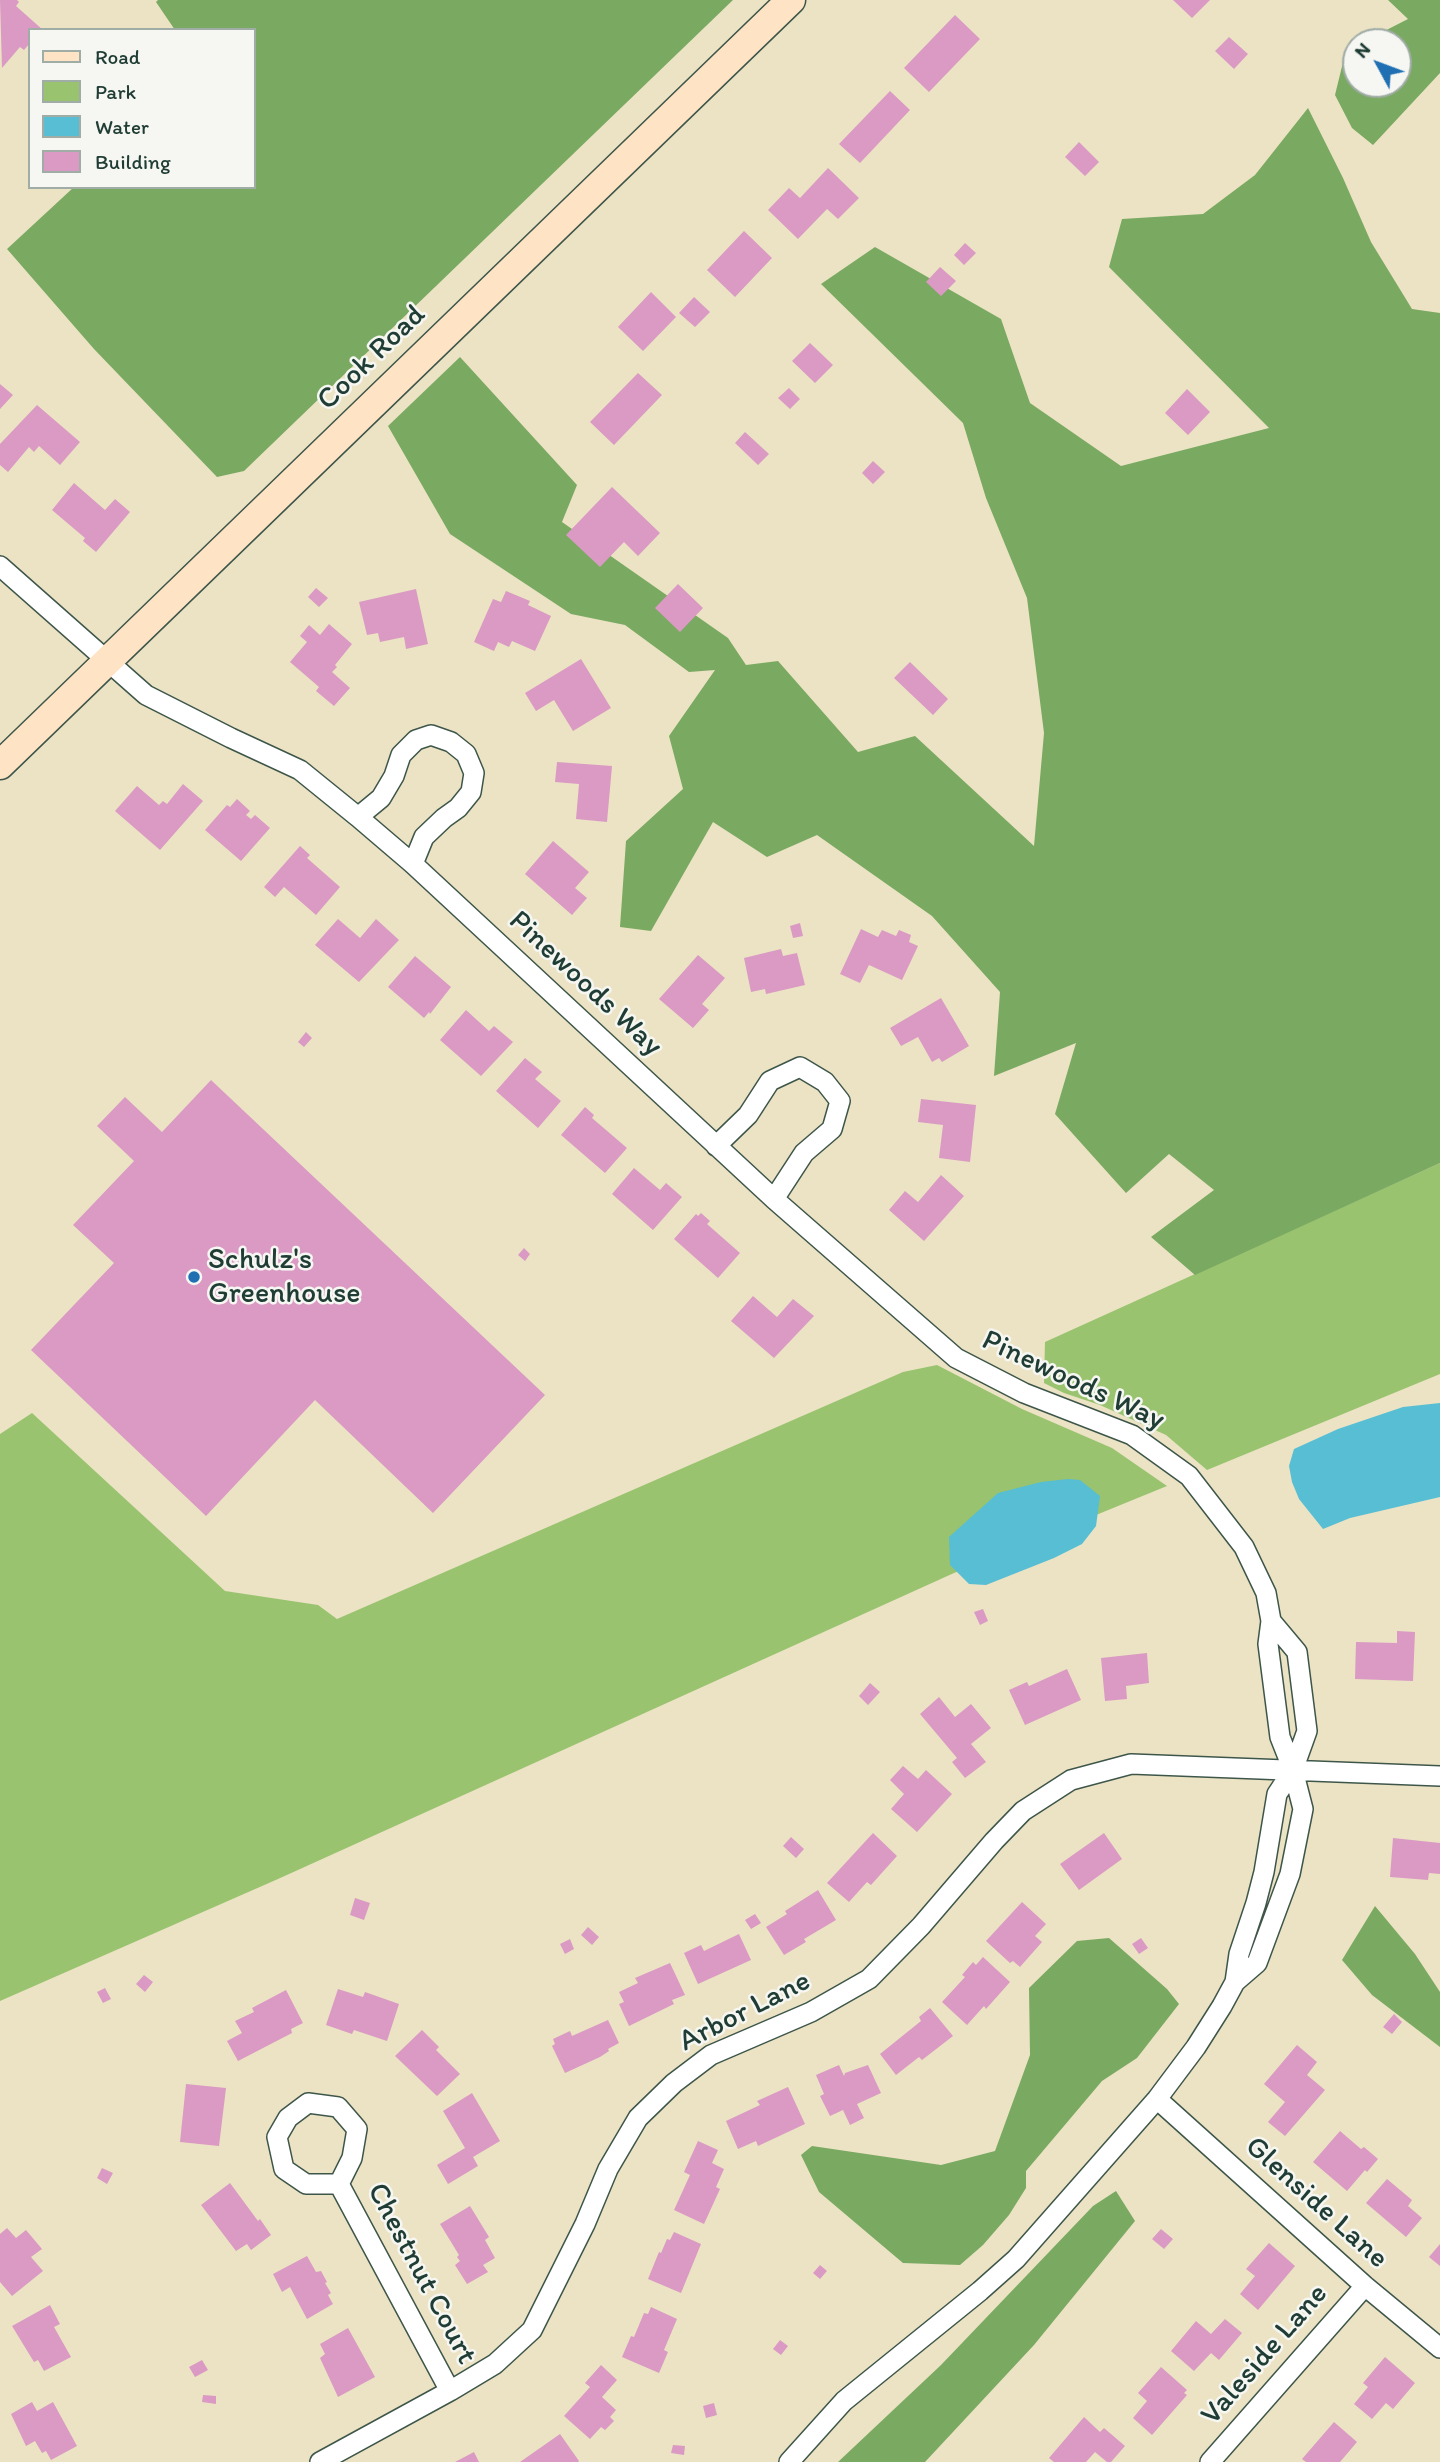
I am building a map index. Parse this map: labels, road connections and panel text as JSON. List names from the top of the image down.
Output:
{
  "streets": {
    "street": [
      "Cook Road",
      "Pinewoods Way",
      "Arbor Lane",
      "Glenside Lane",
      "Chestnut Court",
      "Valeside Lane"
    ]
  },
  "crossings": [
    ["Cook Road", "Pinewoods Way"],
    ["Pinewoods Way", "Arbor Lane"],
    ["Pinewoods Way", "Glenside Lane"],
    ["Arbor Lane", "Chestnut Court"],
    ["Glenside Lane", "Valeside Lane"]
  ],
  "places": ["Schulz's Greenhouse"],
  "legend": [
    "Road",
    "Park",
    "Water",
    "Building"
  ],
  "north": "top left"
}
